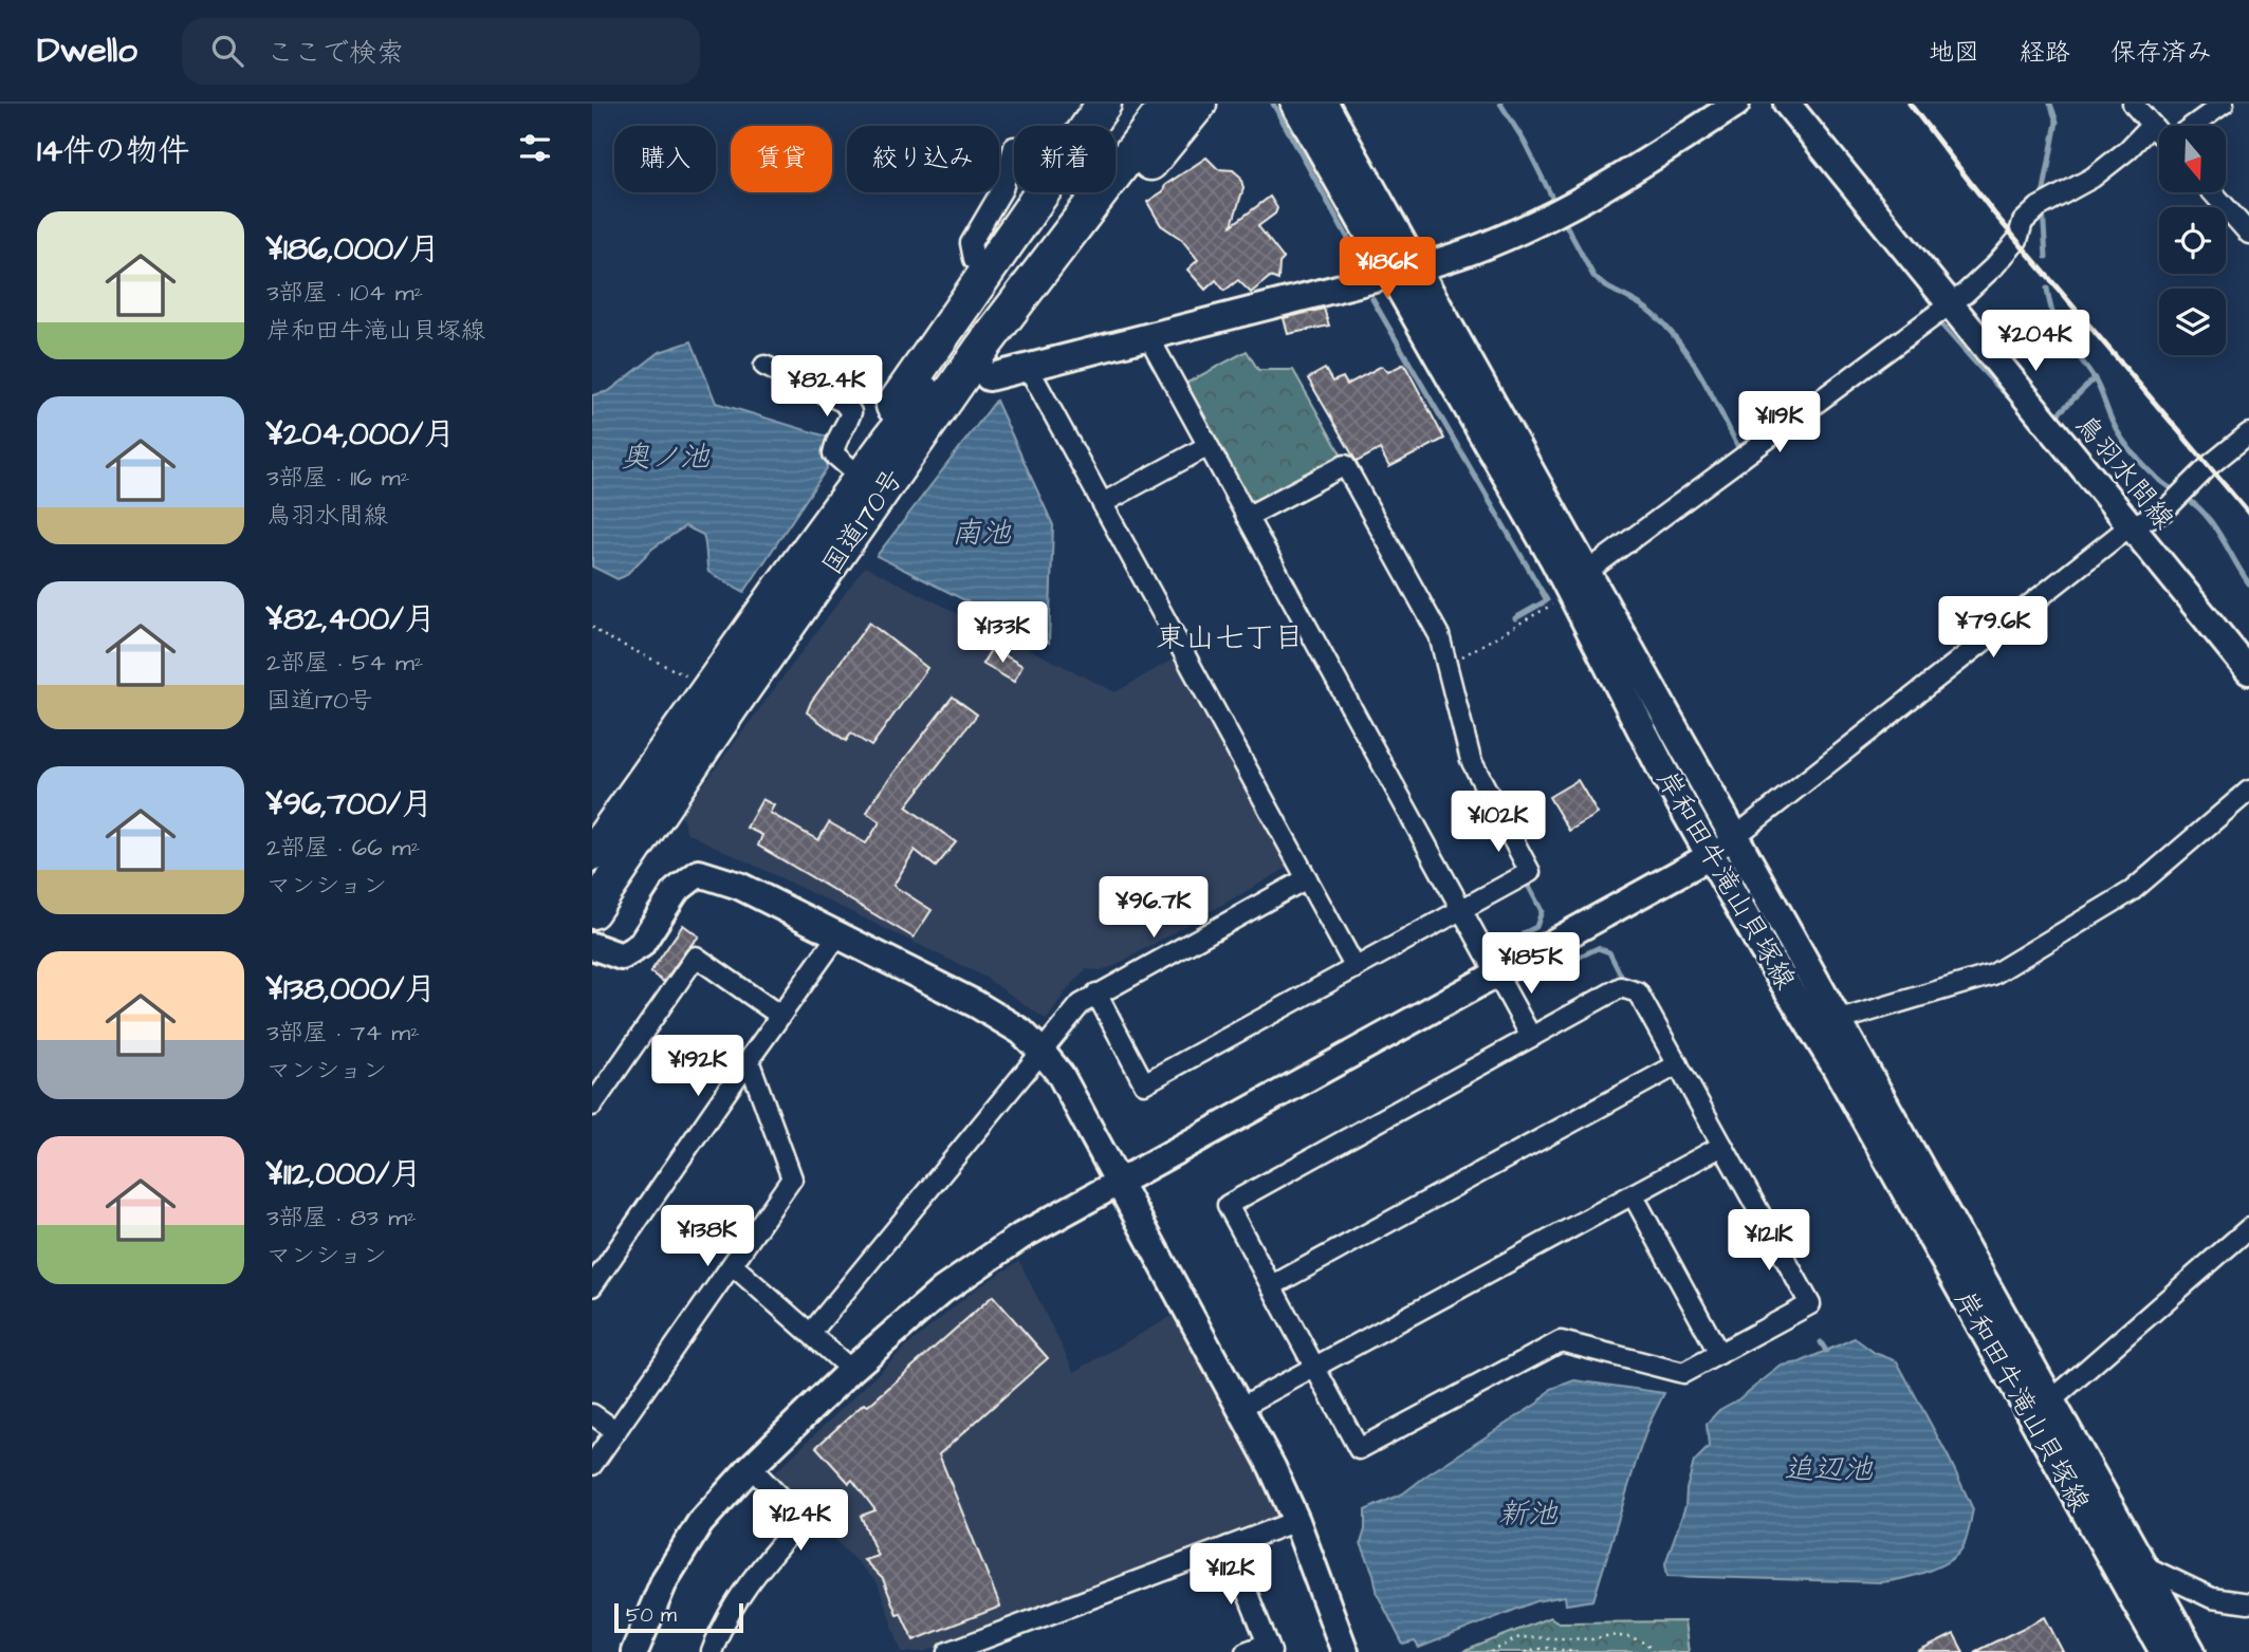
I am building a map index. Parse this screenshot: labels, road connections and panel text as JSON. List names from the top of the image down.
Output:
{
  "streets": {
    "highway": ["国道170号"],
    "main road": ["岸和田牛滝山貝塚線"],
    "street": ["鳥羽水間線"]
  },
  "districts": ["東山七丁目"],
  "water": [
    "奥ノ池",
    "南池",
    "追辺池",
    "新池"
  ],
  "scale_bar": "50 m",
  "north": "bottom",
  "page": {
    "header": "Dwello",
    "search": "ここで検索",
    "nav": ["地図", "経路", "保存済み"],
    "heading": "14件の物件",
    "chip": [
      "購入",
      "賃貸",
      "絞り込み",
      "新着"
    ],
    "list": [
      {
        "name": "¥186,000/月",
        "note": "3部屋 · 104 m² · 岸和田牛滝山貝塚線"
      },
      {
        "name": "¥204,000/月",
        "note": "3部屋 · 116 m² · 鳥羽水間線"
      },
      {
        "name": "¥82,400/月",
        "note": "2部屋 · 54 m² · 国道170号"
      },
      {
        "name": "¥96,700/月",
        "note": "2部屋 · 66 m² · マンション"
      },
      {
        "name": "¥138,000/月",
        "note": "3部屋 · 74 m² · マンション"
      },
      {
        "name": "¥112,000/月",
        "note": "3部屋 · 83 m² · マンション"
      }
    ],
    "price": [
      "¥186K",
      "¥204K",
      "¥82.4K",
      "¥119K",
      "¥79.6K",
      "¥133K",
      "¥102K",
      "¥96.7K",
      "¥185K",
      "¥192K",
      "¥138K",
      "¥121K",
      "¥124K",
      "¥112K"
    ],
    "scale": "50 m"
  }
}
